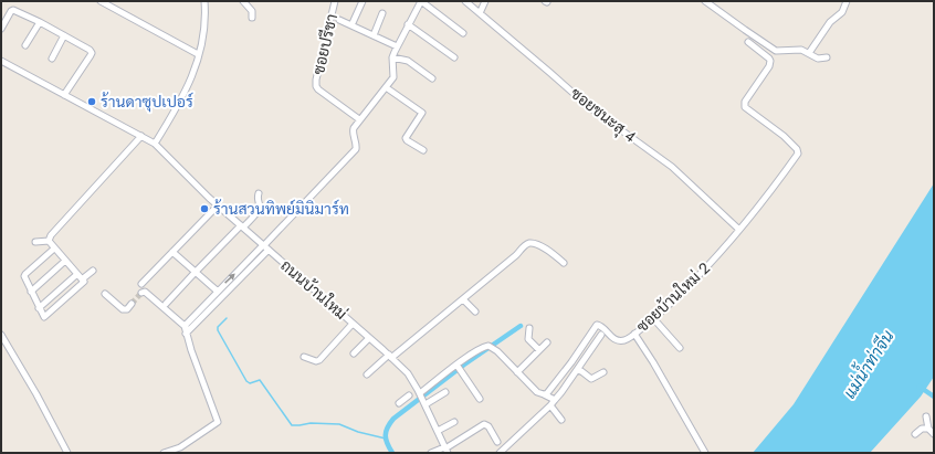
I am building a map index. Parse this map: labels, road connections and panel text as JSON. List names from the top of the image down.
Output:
{
  "streets": {
    "street": [
      "ซอยปรีชา",
      "ซอยชนะสุ 4",
      "ถนนบ้านใหม่",
      "ซอยบ้านใหม่ 2"
    ]
  },
  "crossings": [
    ["ซอยชนะสุ 4", "ซอยบ้านใหม่ 2"]
  ],
  "water": ["แม่น้ำท่าจีน"],
  "places": ["ร้านดาซุปเปอร์", "ร้านสวนทิพย์มินิมาร์ท"]
}
